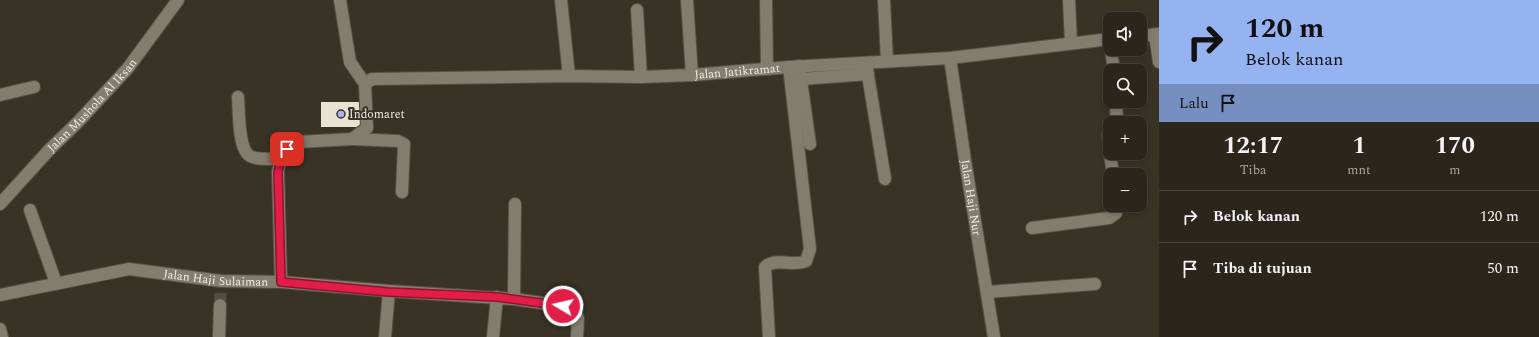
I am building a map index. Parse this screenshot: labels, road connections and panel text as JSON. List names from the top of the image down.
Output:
{
  "streets": {
    "street": [
      "Jalan Jatikramat",
      "Jalan Mushola Al Iksan",
      "Jalan Haji Nur",
      "Jalan Haji Sulaiman"
    ]
  },
  "crossings": [
    ["Jalan Jatikramat", "Jalan Haji Nur"]
  ],
  "places": ["Indomaret"],
  "page": {
    "turn": ["120 m", "Belok kanan"],
    "map_buttons": ["+", "−"],
    "then": "Lalu",
    "eta": [
      "12:17",
      "Tiba",
      "1",
      "mnt",
      "170",
      "m"
    ],
    "list": [
      {
        "name": "Belok kanan",
        "value": "120 m"
      },
      {
        "name": "Tiba di tujuan",
        "value": "50 m"
      }
    ]
  }
}
